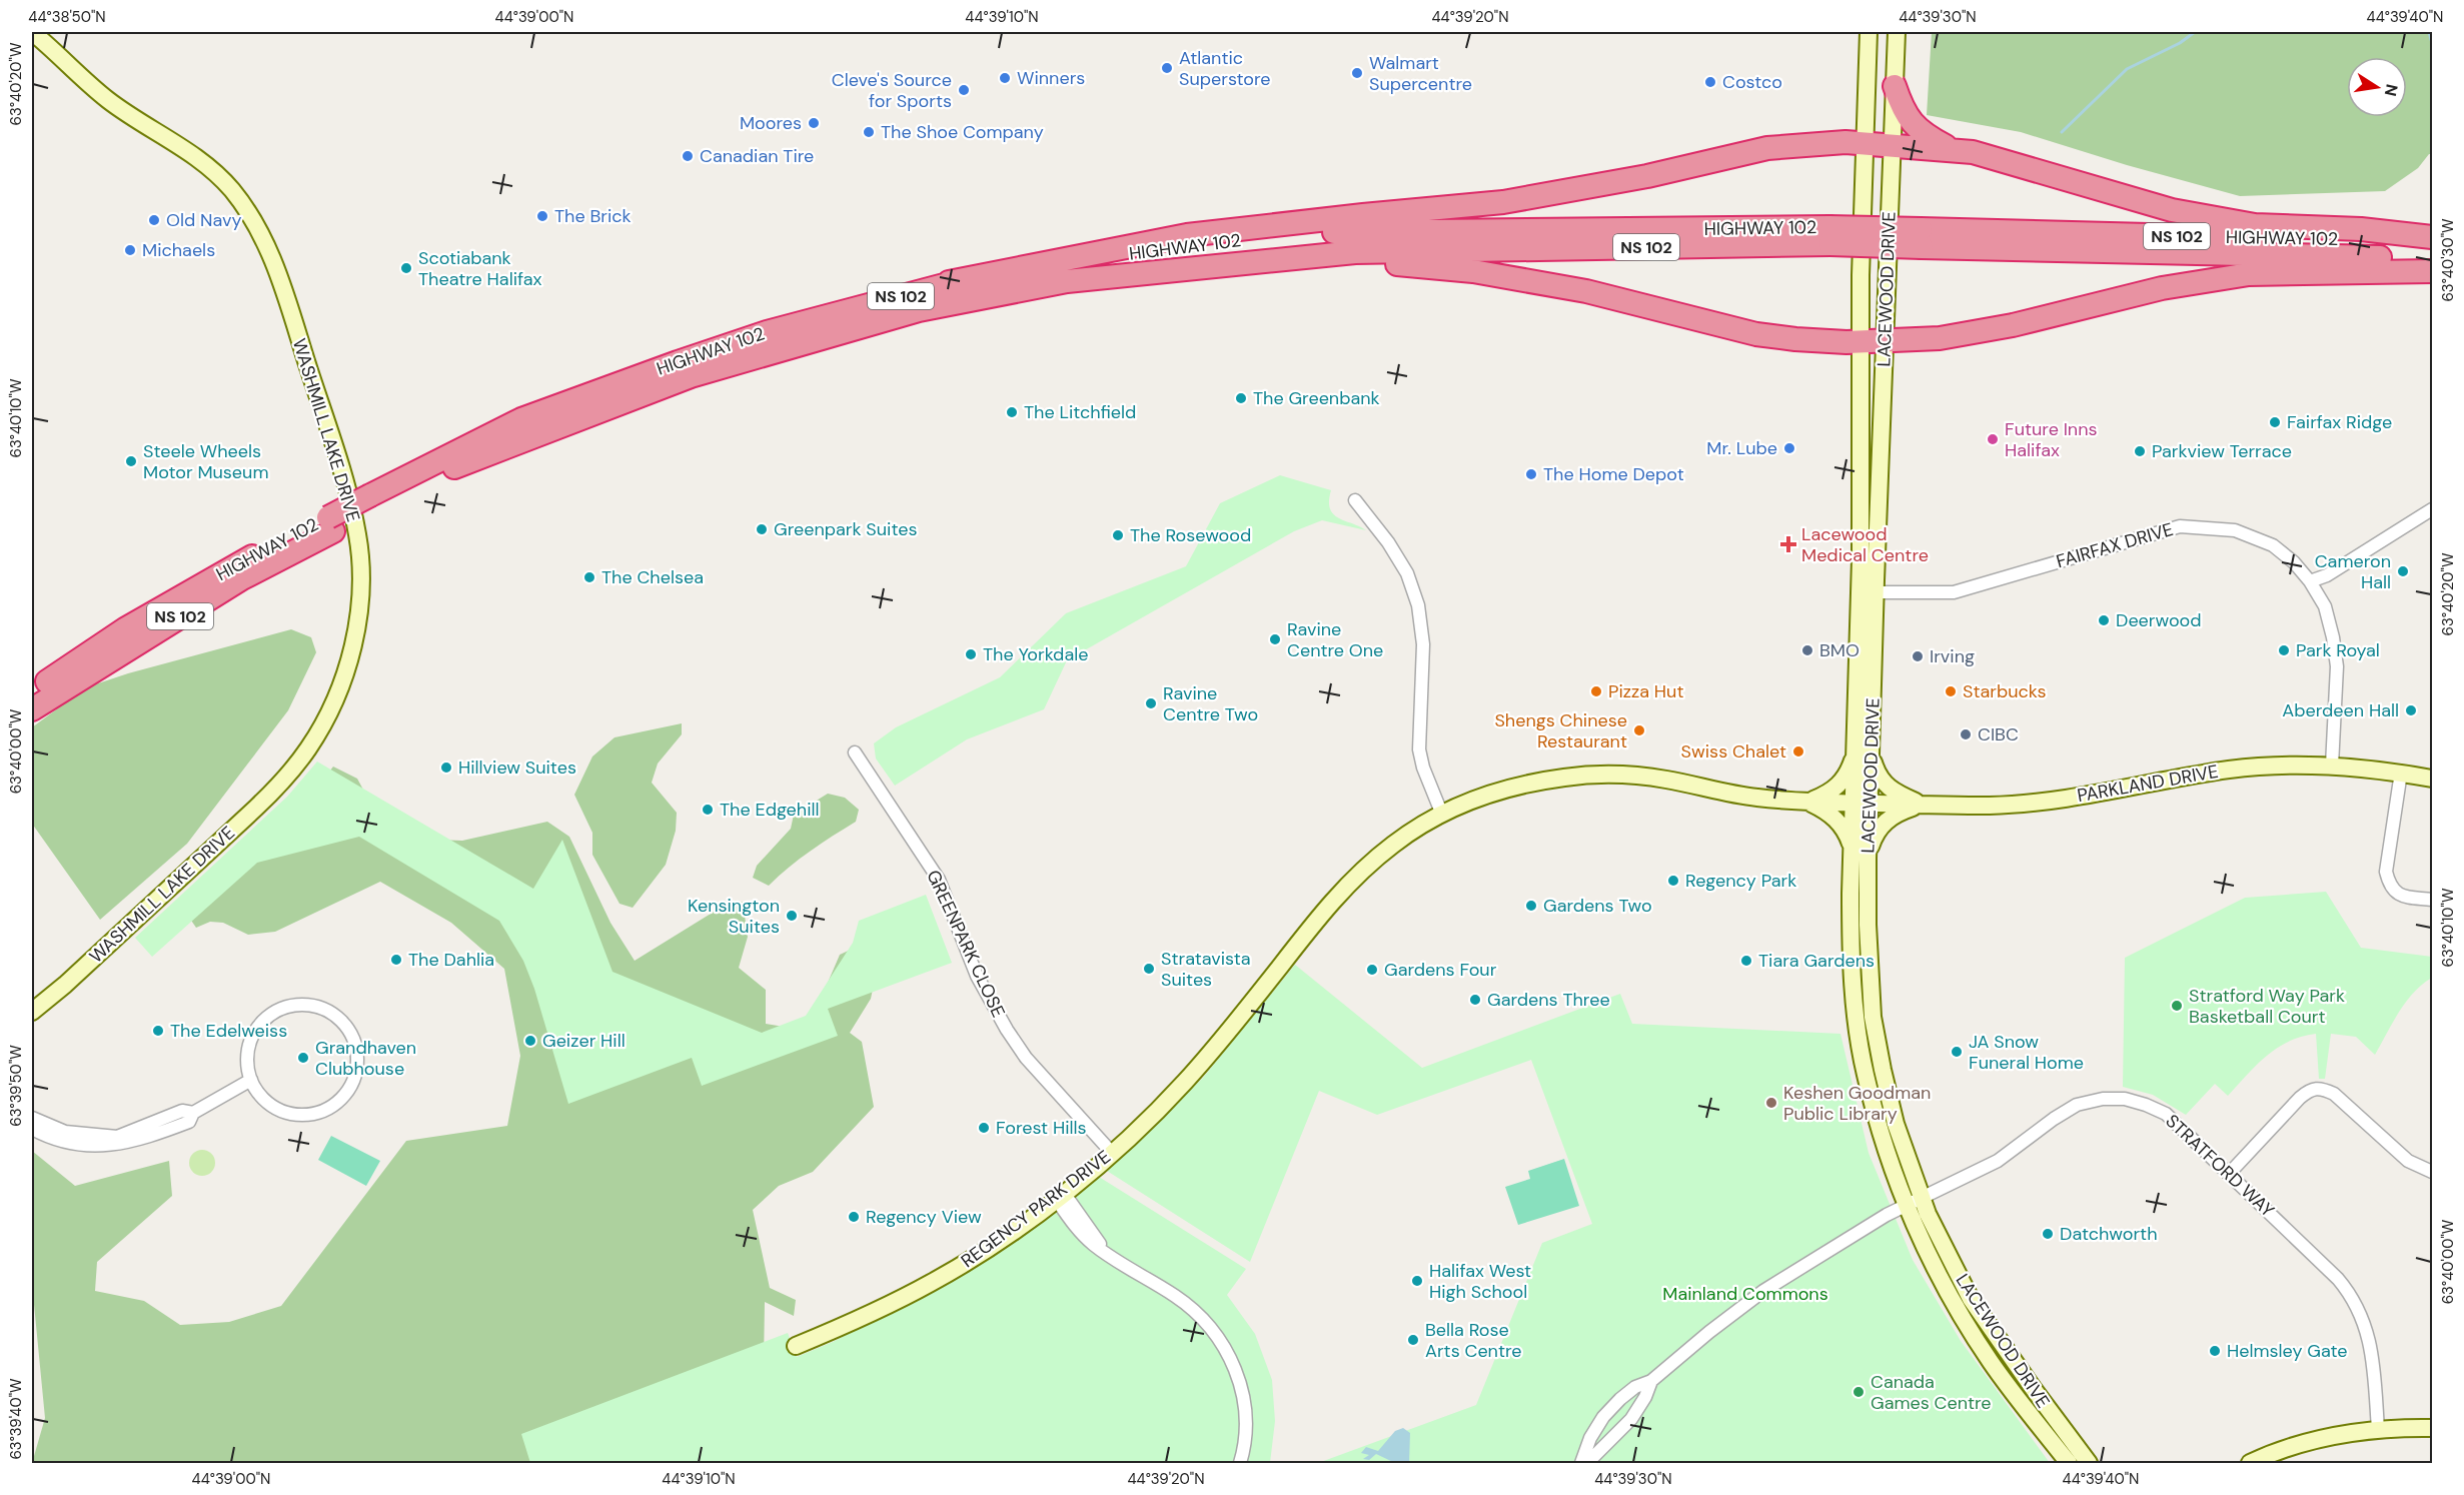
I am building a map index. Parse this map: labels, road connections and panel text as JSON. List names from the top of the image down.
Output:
{
  "streets": {
    "highway": ["HIGHWAY 102", "NS 102"],
    "street": [
      "LACEWOOD DRIVE",
      "WASHMILL LAKE DRIVE",
      "FAIRFAX DRIVE",
      "PARKLAND DRIVE",
      "GREENPARK CLOSE",
      "STRATFORD WAY",
      "REGENCY PARK DRIVE"
    ]
  },
  "crossings": [
    ["LACEWOOD DRIVE", "FAIRFAX DRIVE"],
    ["LACEWOOD DRIVE", "PARKLAND DRIVE"],
    ["LACEWOOD DRIVE", "STRATFORD WAY"],
    ["LACEWOOD DRIVE", "REGENCY PARK DRIVE"],
    ["FAIRFAX DRIVE", "PARKLAND DRIVE"],
    ["PARKLAND DRIVE", "REGENCY PARK DRIVE"],
    ["GREENPARK CLOSE", "REGENCY PARK DRIVE"]
  ],
  "parks": ["Mainland Commons"],
  "places": {
    "other": [
      "Atlantic Superstore",
      "Walmart Supercentre",
      "Winners",
      "Costco",
      "Cleve's Source for Sports",
      "Moores",
      "The Shoe Company",
      "Canadian Tire",
      "The Brick",
      "Old Navy",
      "Michaels",
      "Scotiabank Theatre Halifax",
      "The Greenbank",
      "The Litchfield",
      "Fairfax Ridge",
      "Future Inns Halifax",
      "Mr. Lube",
      "Parkview Terrace",
      "Steele Wheels Motor Museum",
      "The Home Depot",
      "Greenpark Suites",
      "The Rosewood",
      "Cameron Hall",
      "The Chelsea",
      "Deerwood",
      "Ravine Centre One",
      "BMO",
      "Park Royal",
      "The Yorkdale",
      "Irving",
      "Pizza Hut",
      "Starbucks",
      "Ravine Centre Two",
      "Aberdeen Hall",
      "Shengs Chinese Restaurant",
      "CIBC",
      "Swiss Chalet",
      "Hillview Suites",
      "The Edgehill",
      "Regency Park",
      "Gardens Two",
      "Kensington Suites",
      "The Dahlia",
      "Tiara Gardens",
      "Stratavista Suites",
      "Gardens Four",
      "Gardens Three",
      "Stratford Way Park Basketball Court",
      "The Edelweiss",
      "Geizer Hill",
      "JA Snow Funeral Home",
      "Grandhaven Clubhouse",
      "Keshen Goodman Public Library",
      "Forest Hills",
      "Regency View",
      "Datchworth",
      "Halifax West High School",
      "Bella Rose Arts Centre",
      "Helmsley Gate",
      "Canada Games Centre"
    ],
    "health": ["Lacewood Medical Centre"]
  },
  "north": "right",
  "coordinates": [
    "44°38'50\"N",
    "44°39'00\"N",
    "44°39'10\"N",
    "44°39'20\"N",
    "44°39'30\"N",
    "44°39'40\"N",
    "63°40'20\"W",
    "63°40'30\"W",
    "63°40'10\"W",
    "63°40'00\"W",
    "63°39'50\"W",
    "63°39'40\"W"
  ]
}
